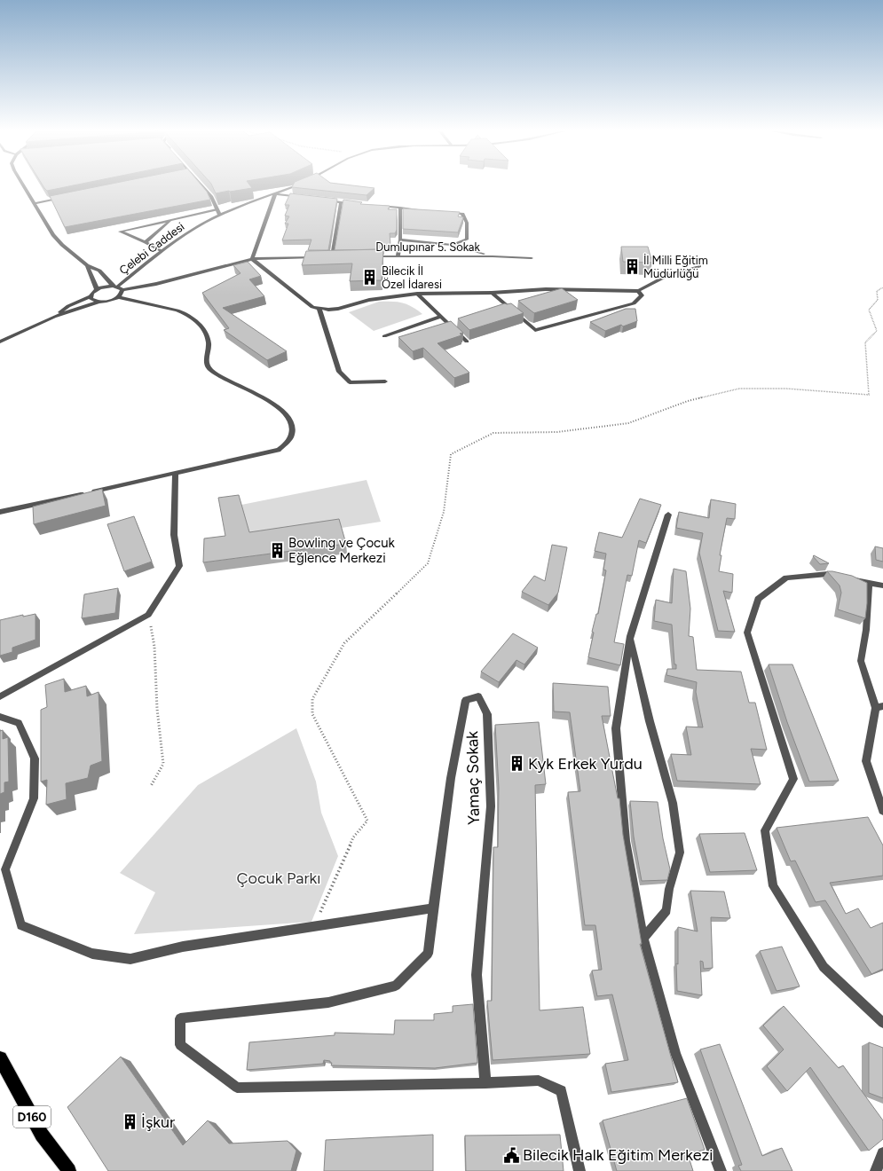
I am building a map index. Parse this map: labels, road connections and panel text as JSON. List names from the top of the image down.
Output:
{
  "streets": {
    "main road": ["D160"],
    "street": ["Dumlupınar 5. Sokak", "Çelebi Caddesi", "Yamaç Sokak"]
  },
  "parks": ["Çocuk Parkı"],
  "places": {
    "building": [
      "İl Milli Eğitim Müdürlüğü",
      "Bilecik İl Özel İdaresi",
      "Bowling ve Çocuk Eğlence Merkezi",
      "Kyk Erkek Yurdu",
      "İşkur"
    ],
    "public building": ["Bilecik Halk Eğitim Merkezi"]
  }
}
